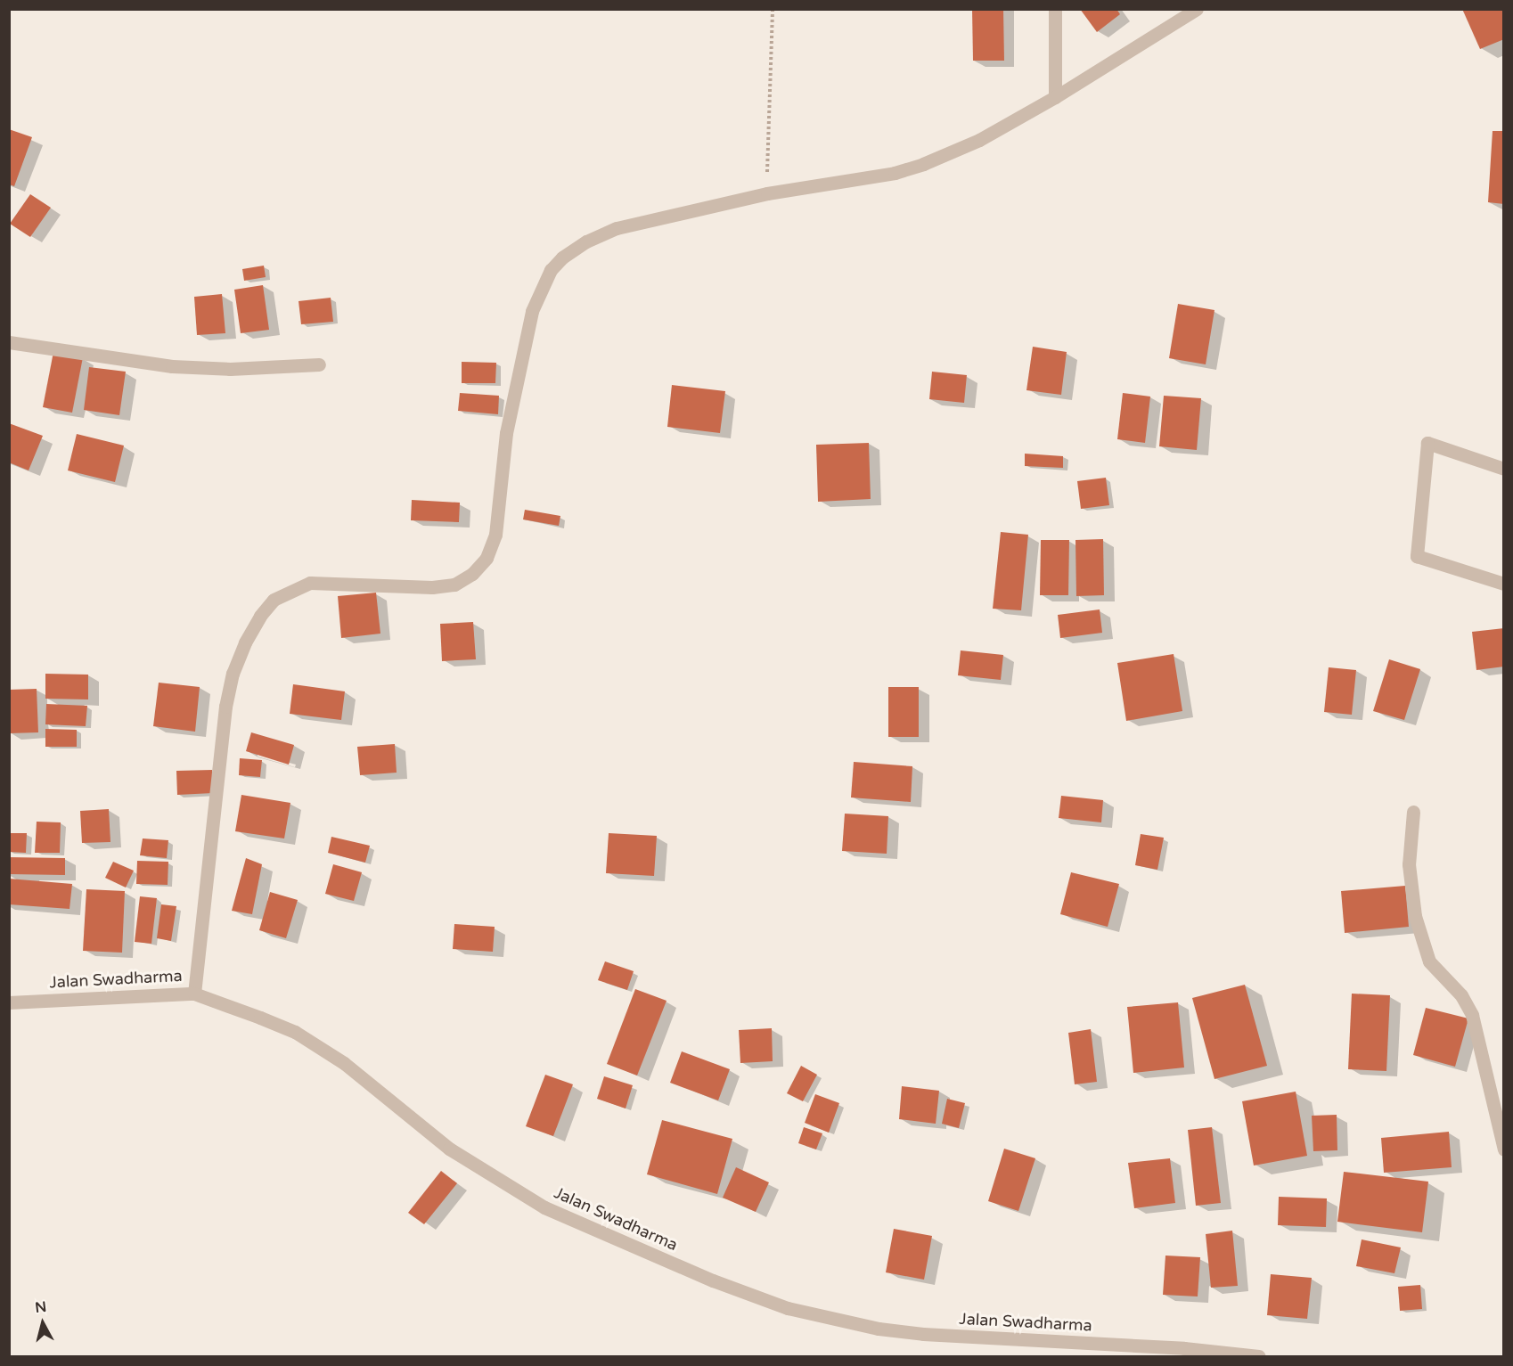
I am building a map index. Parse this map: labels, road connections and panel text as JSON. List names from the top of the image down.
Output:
{
  "streets": {
    "street": ["Jalan Swadharma"]
  },
  "north": "top"
}
